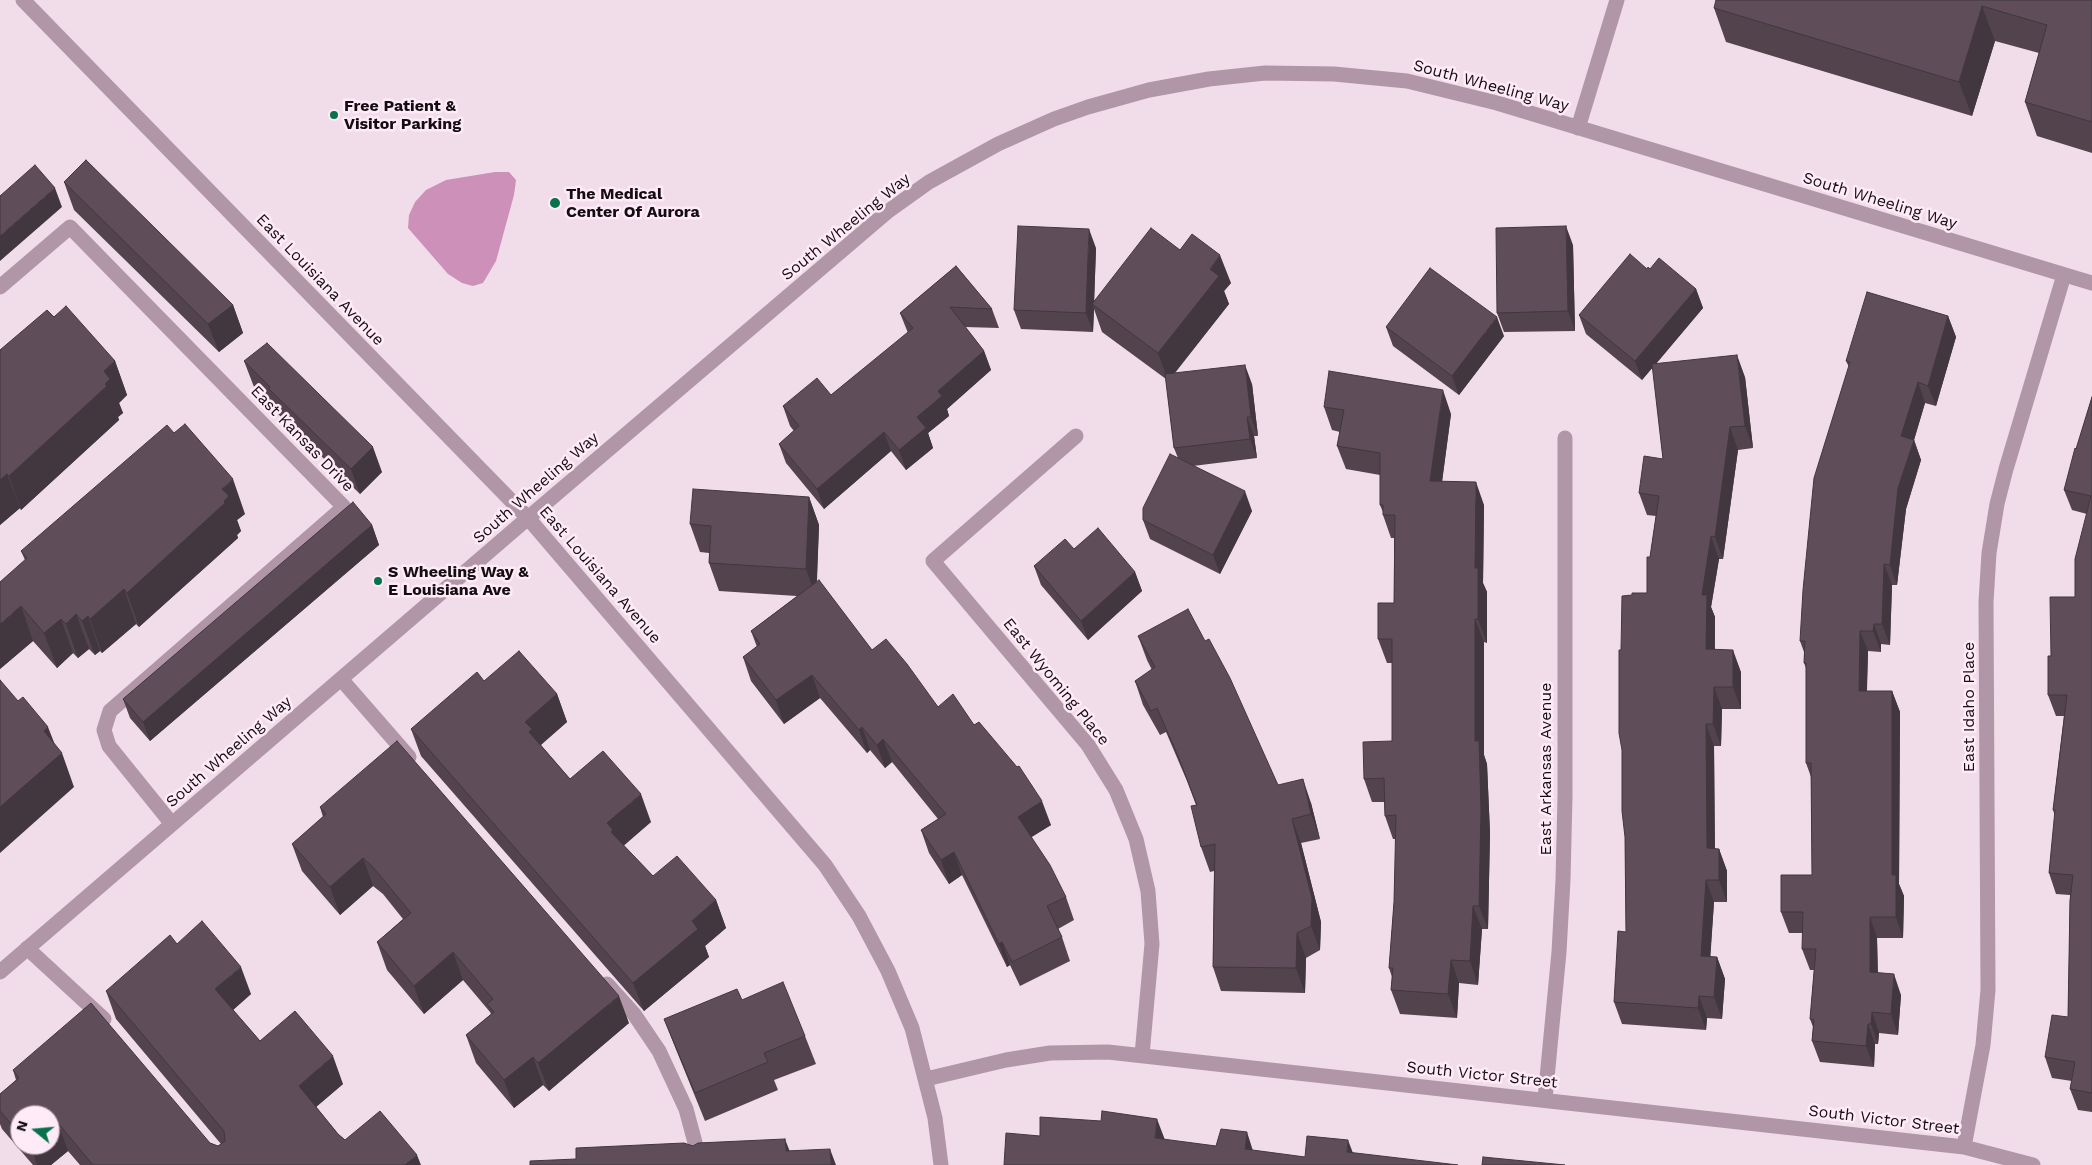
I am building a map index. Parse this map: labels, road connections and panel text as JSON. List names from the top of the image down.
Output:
{
  "streets": {
    "street": [
      "South Wheeling Way",
      "East Louisiana Avenue",
      "East Kansas Drive",
      "East Wyoming Place",
      "East Idaho Place",
      "East Arkansas Avenue",
      "South Victor Street"
    ]
  },
  "crossings": [
    ["South Wheeling Way", "East Louisiana Avenue"],
    ["South Wheeling Way", "East Kansas Drive"],
    ["South Wheeling Way", "East Idaho Place"],
    ["East Louisiana Avenue", "South Victor Street"],
    ["East Wyoming Place", "South Victor Street"],
    ["East Idaho Place", "South Victor Street"],
    ["East Arkansas Avenue", "South Victor Street"]
  ],
  "places": ["Free Patient & Visitor Parking", "The Medical Center Of Aurora", "S Wheeling Way & E Louisiana Ave"],
  "north": "left"
}
